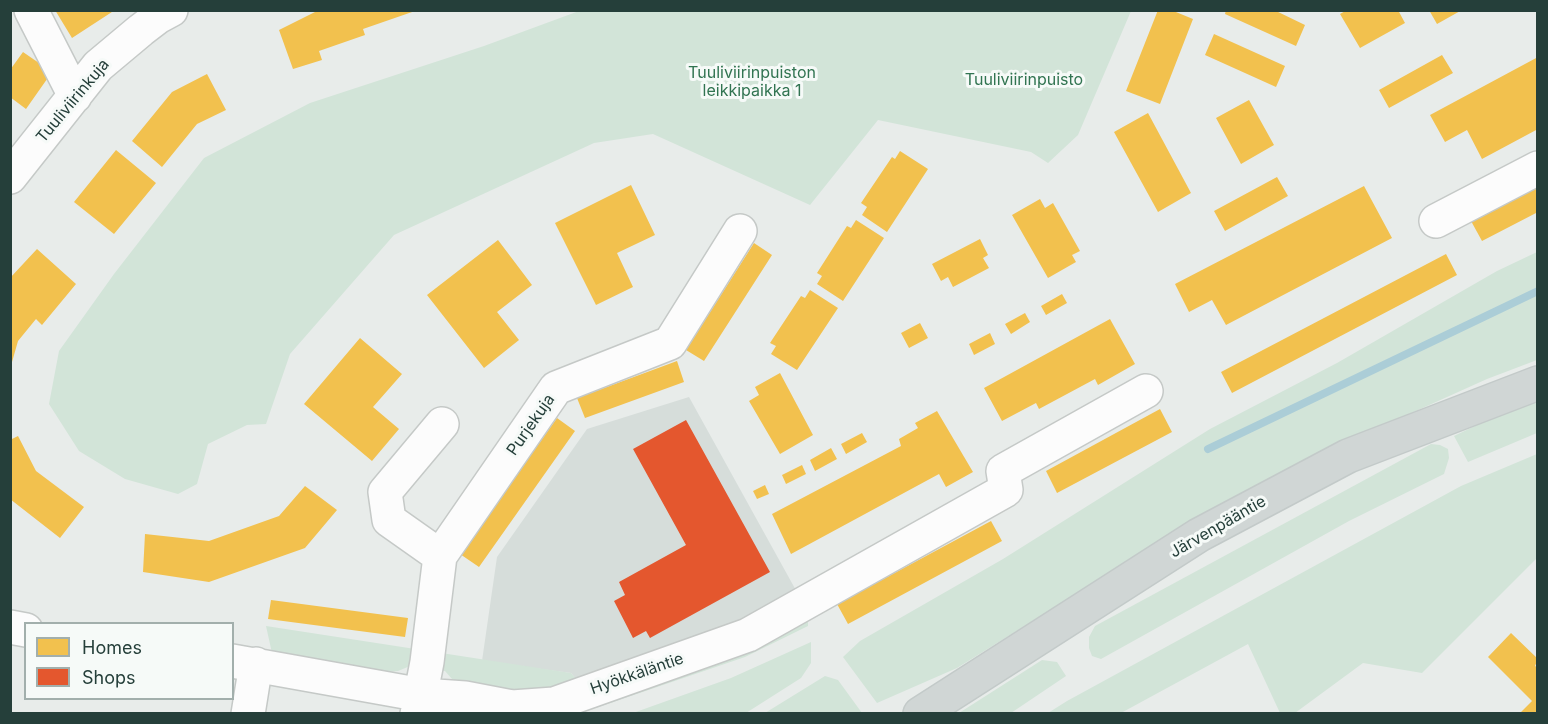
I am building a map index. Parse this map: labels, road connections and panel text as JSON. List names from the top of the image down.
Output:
{
  "streets": {
    "main road": ["Järvenpääntie"],
    "street": ["Tuuliviirinkuja", "Purjekuja", "Hyökkäläntie"]
  },
  "crossings": [
    ["Purjekuja", "Hyökkäläntie"]
  ],
  "parks": ["Tuuliviirinpuiston leikkipaikka 1", "Tuuliviirinpuisto"],
  "legend": ["Homes", "Shops"]
}
